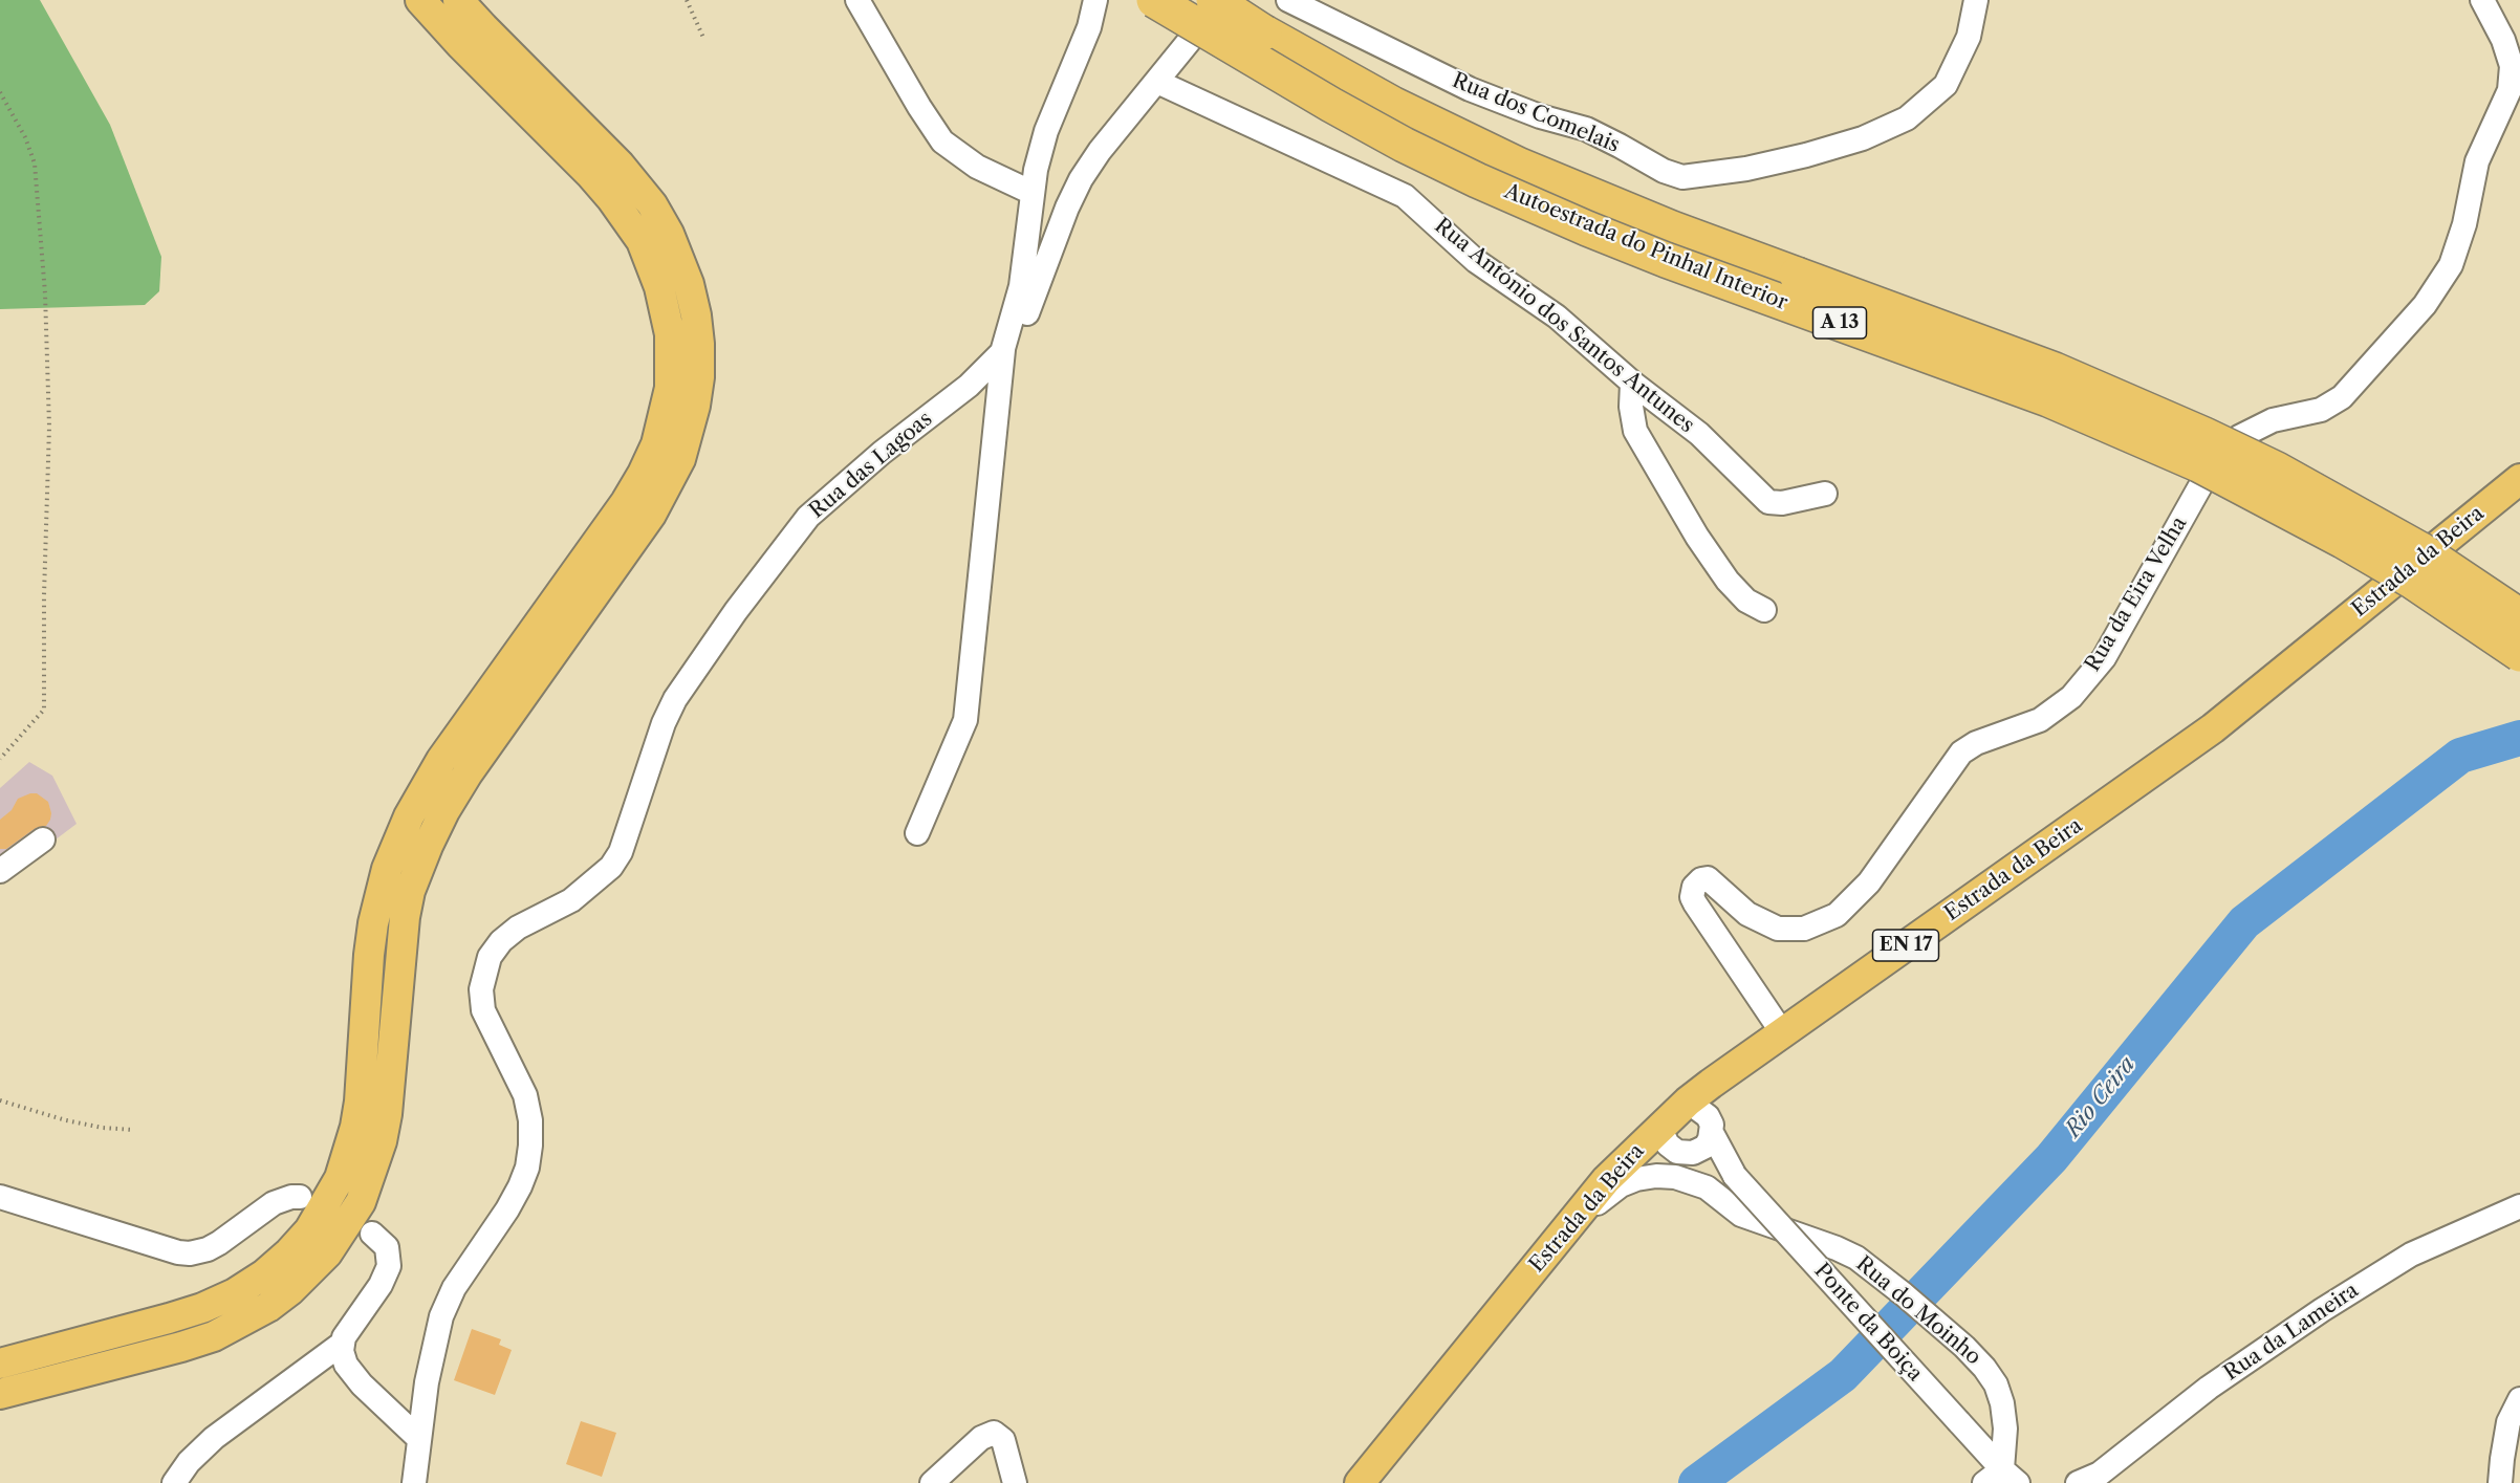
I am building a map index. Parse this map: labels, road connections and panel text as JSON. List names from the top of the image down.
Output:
{
  "streets": {
    "highway": ["Autoestrada do Pinhal Interior", "A 13"],
    "main road": ["Estrada da Beira", "EN 17"],
    "street": [
      "Rua dos Comelais",
      "Rua António dos Santos Antunes",
      "Rua das Lagoas",
      "Rua da Eira Velha",
      "Rua do Moinho",
      "Ponte da Boiça",
      "Rua da Lameira"
    ]
  },
  "crossings": [
    ["Estrada da Beira", "Rua da Eira Velha"],
    ["Estrada da Beira", "Rua do Moinho"],
    ["Estrada da Beira", "Ponte da Boiça"],
    ["Rua do Moinho", "Ponte da Boiça"]
  ],
  "water": ["Rio Ceira"]
}
